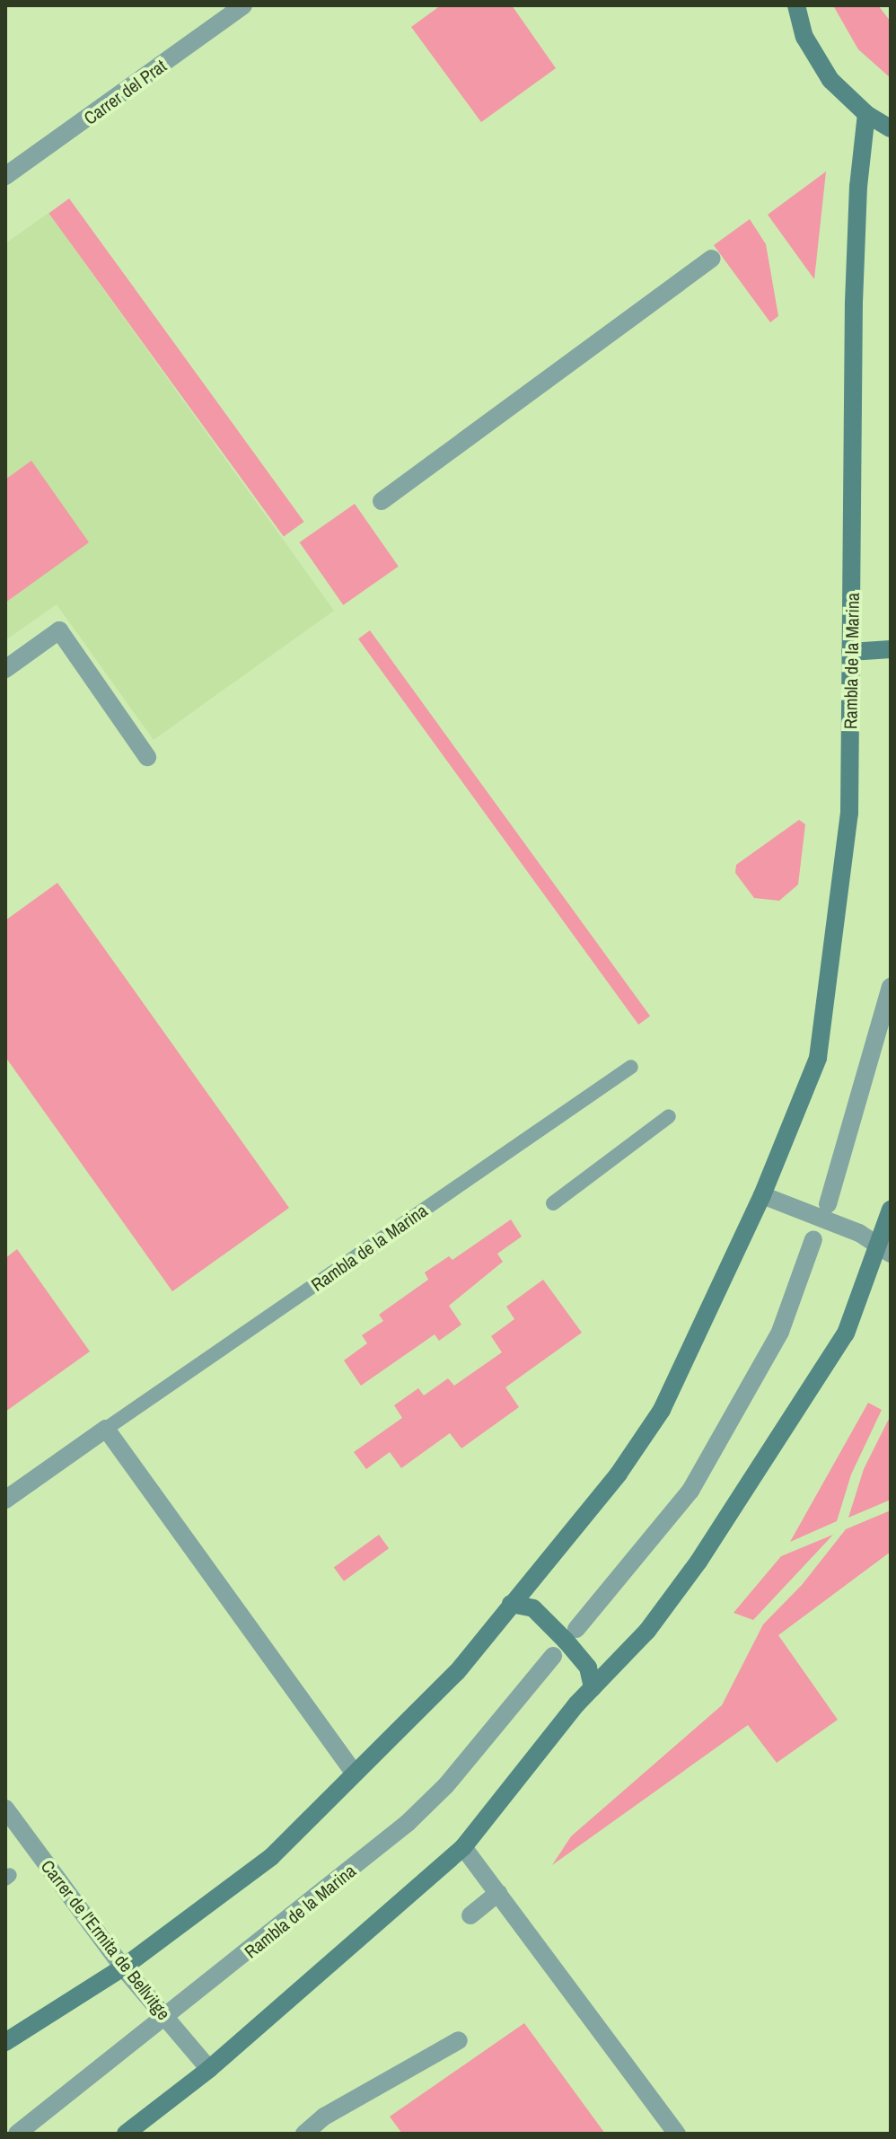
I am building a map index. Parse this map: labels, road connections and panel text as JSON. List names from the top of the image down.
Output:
{
  "streets": {
    "street": ["Carrer del Prat", "Rambla de la Marina", "Carrer de l'Ermita de Bellvitge"]
  },
  "crossings": [
    ["Rambla de la Marina", "Carrer de l'Ermita de Bellvitge"]
  ]
}
